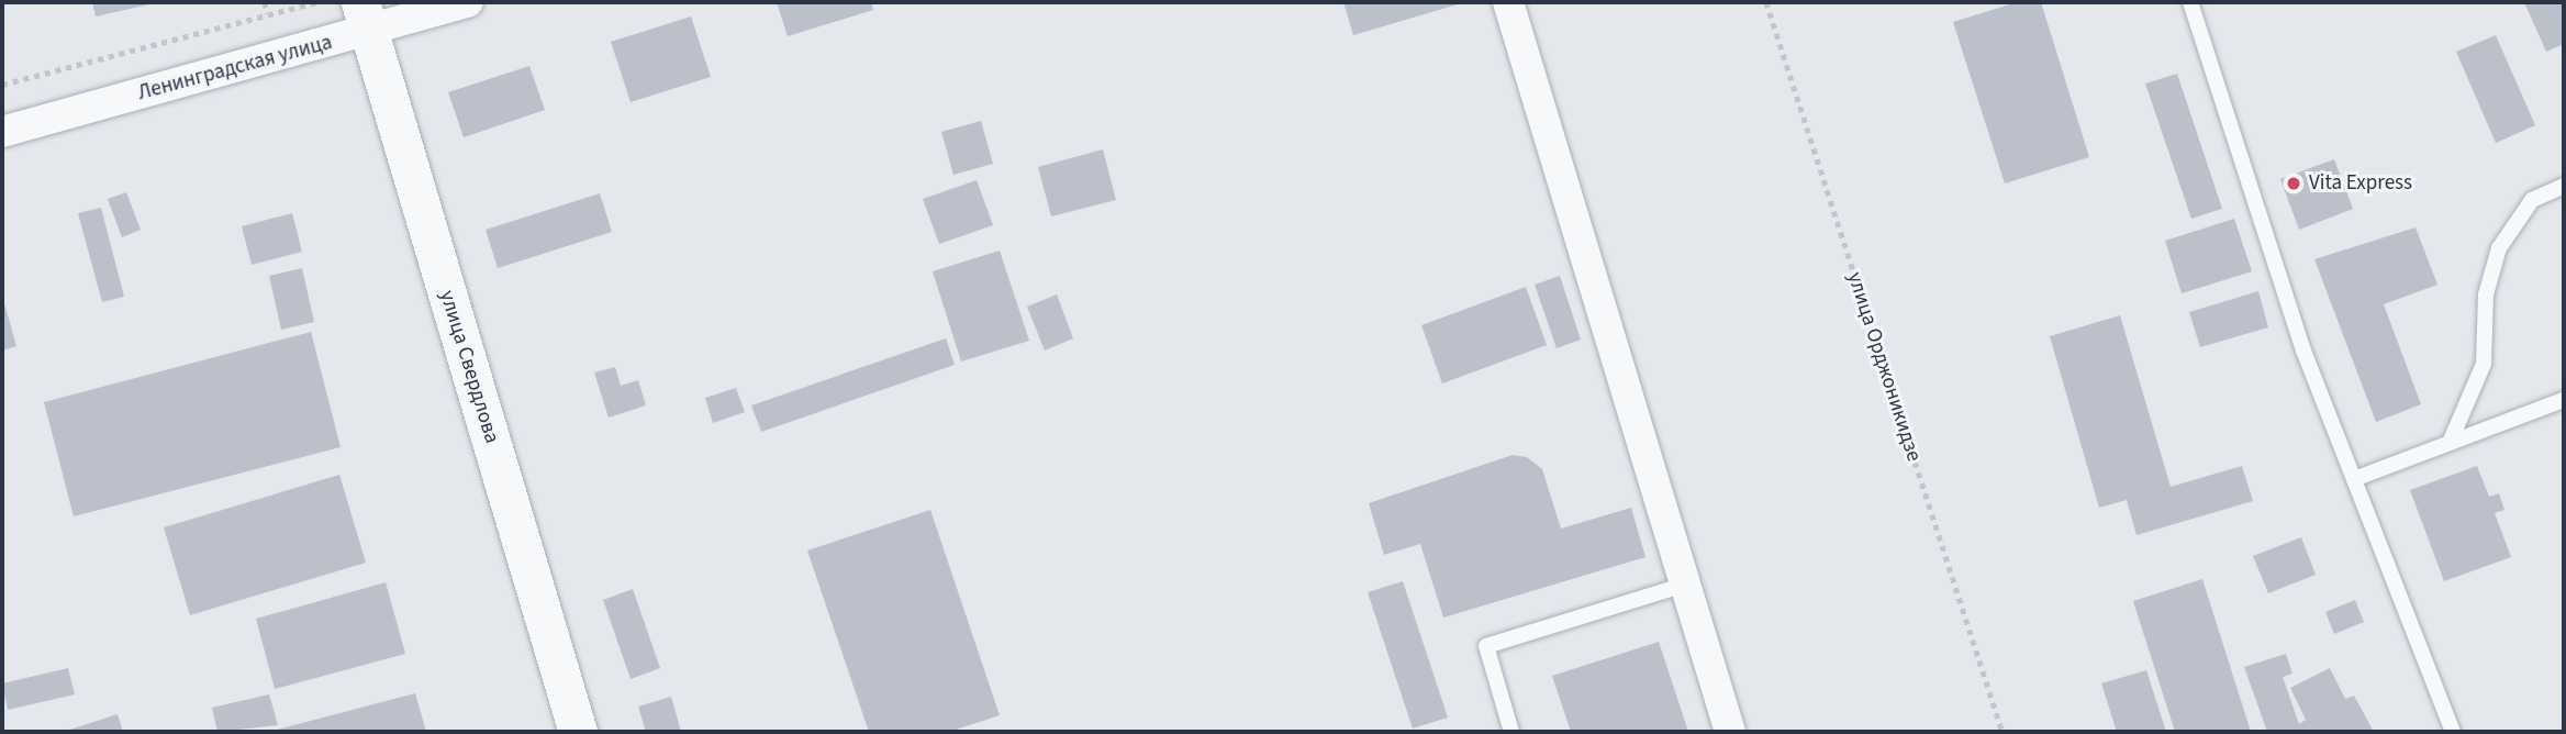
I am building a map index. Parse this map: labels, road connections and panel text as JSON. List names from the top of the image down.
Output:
{
  "streets": {
    "street": ["Ленинградская улица", "улица Свердлова"],
    "path": ["улица Орджоникидзе"]
  },
  "crossings": [
    ["Ленинградская улица", "улица Свердлова"]
  ],
  "places": ["Vita Express"]
}
